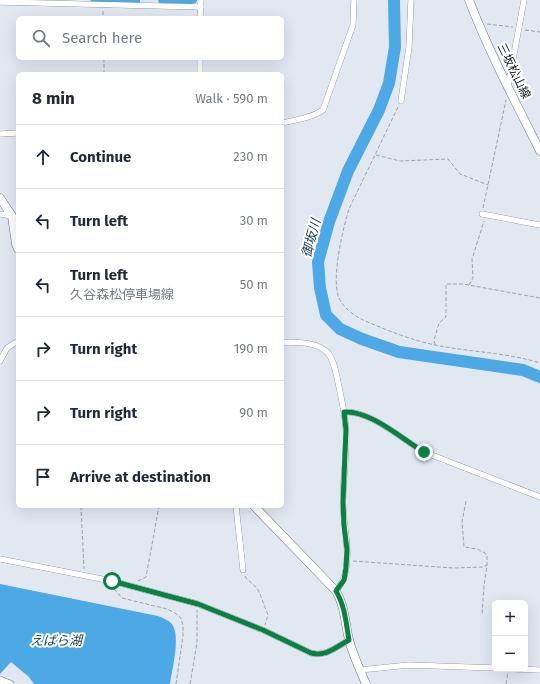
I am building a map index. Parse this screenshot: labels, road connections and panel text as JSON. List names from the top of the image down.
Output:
{
  "streets": {
    "main road": ["三坂松山線"]
  },
  "water": ["御坂川", "えばら湖"],
  "page": {
    "search": "Search here",
    "heading": ["8 min", "Walk · 590 m"],
    "list": [
      ["Continue", "230 m"],
      ["Turn left", "30 m"],
      ["Turn left", "久谷森松停車場線", "50 m"],
      ["Turn right", "190 m"],
      ["Turn right", "90 m"],
      "Arrive at destination"
    ],
    "map_buttons": ["+", "−"]
  }
}
